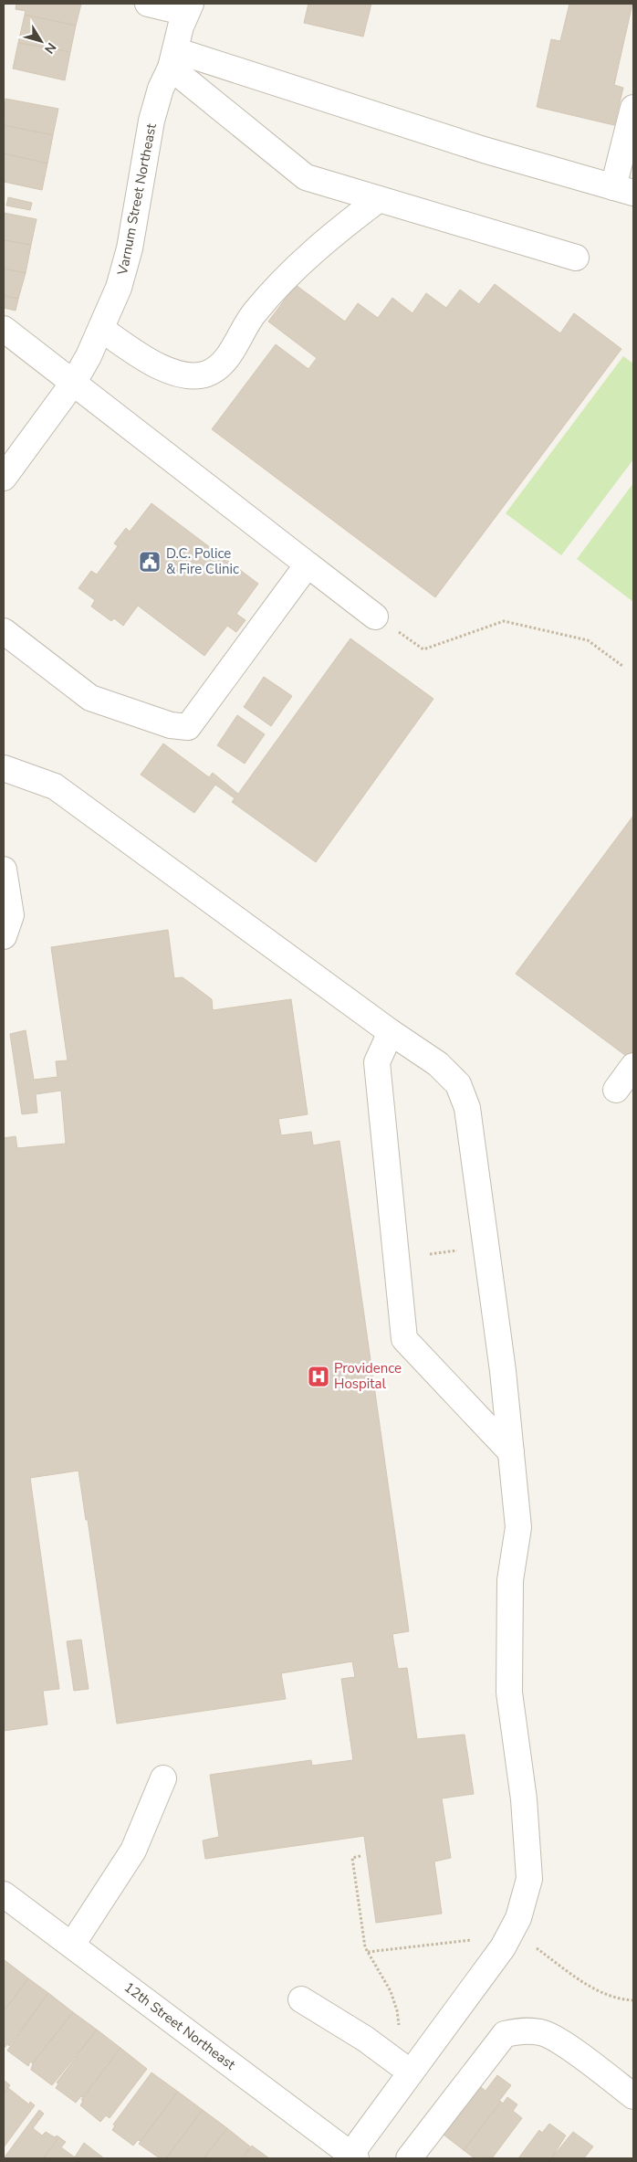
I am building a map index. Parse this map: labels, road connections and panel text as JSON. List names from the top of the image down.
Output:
{
  "streets": {
    "street": ["Varnum Street Northeast", "12th Street Northeast"]
  },
  "places": {
    "public building": ["D.C. Police & Fire Clinic"],
    "hospital": ["Providence Hospital"]
  },
  "north": "bottom right"
}
